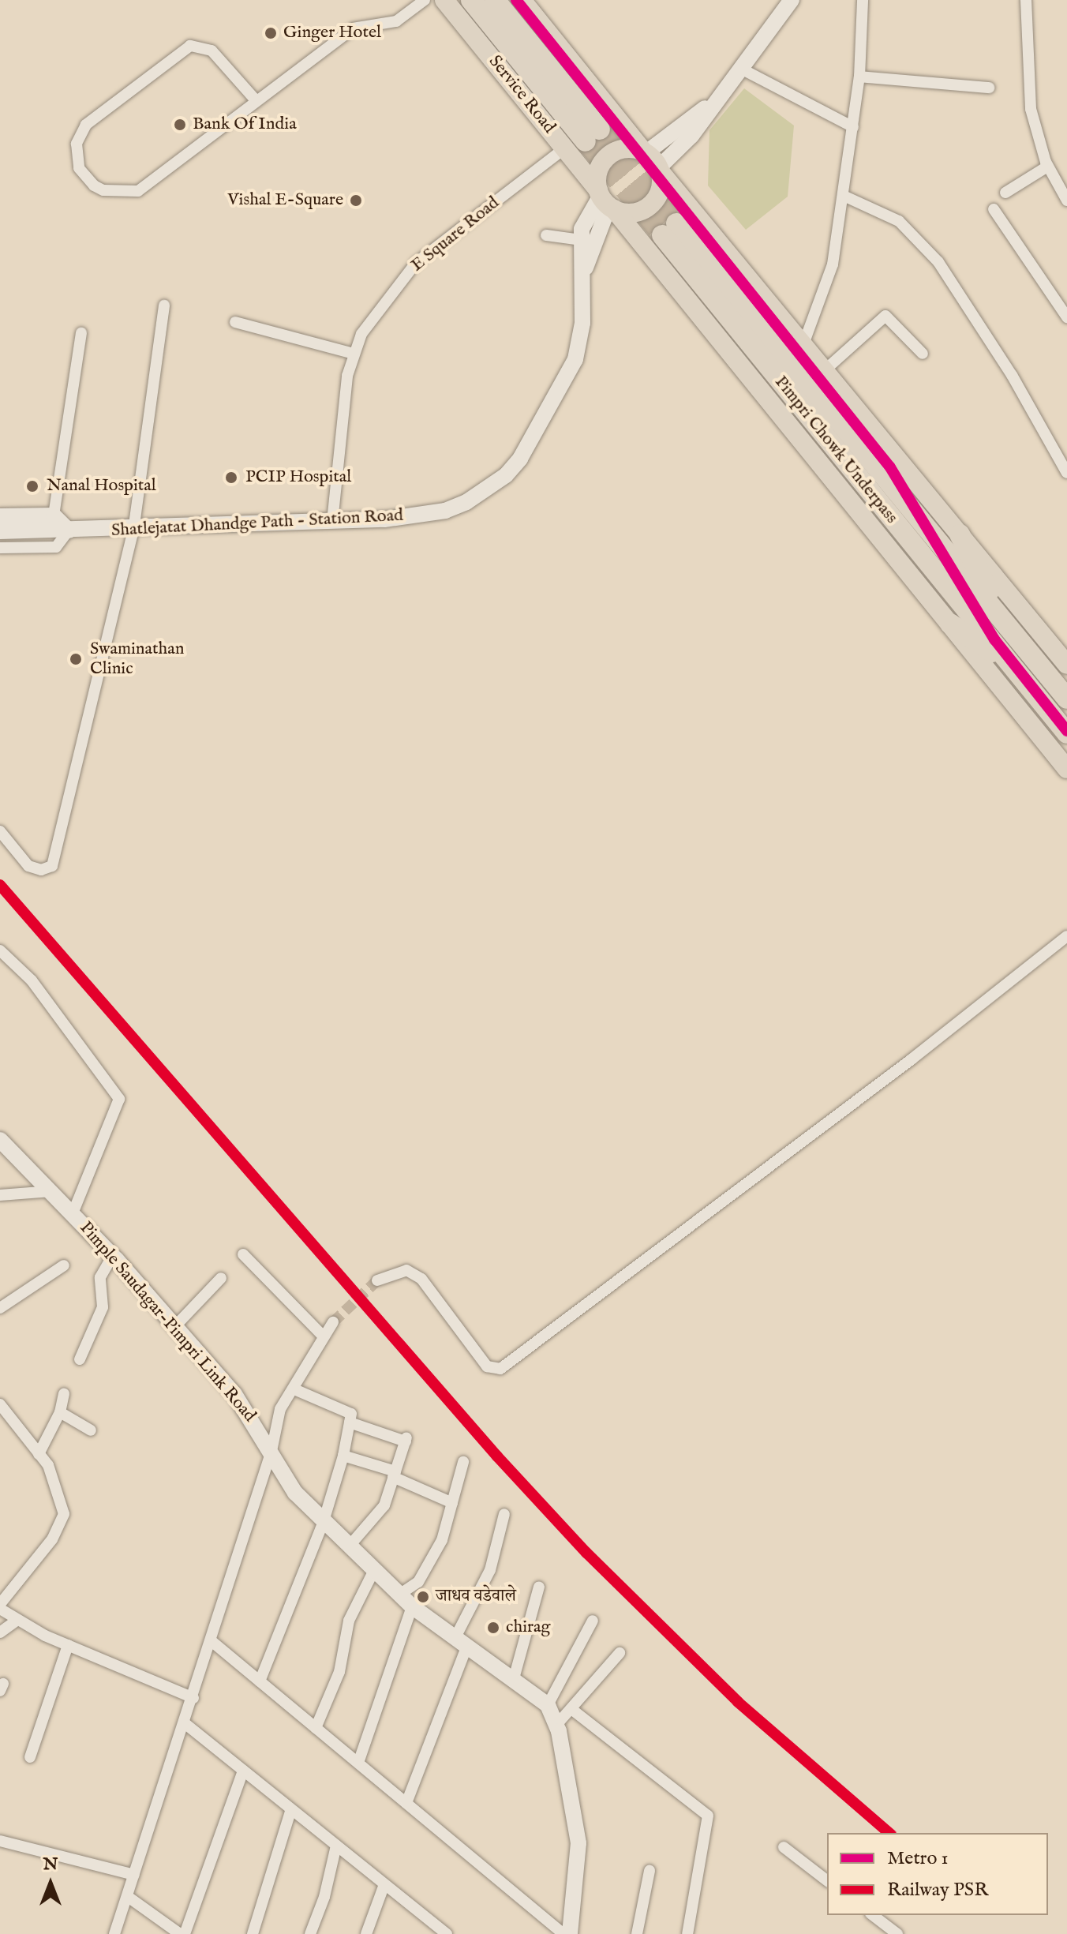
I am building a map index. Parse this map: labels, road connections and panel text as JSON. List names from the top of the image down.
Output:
{
  "streets": {
    "highway": ["Pimpri Chowk Underpass"],
    "main road": ["Service Road"],
    "street": ["E Square Road", "Shatlejatat Dhandge Path - Station Road", "Pimple Saudagar-Pimpri Link Road"]
  },
  "crossings": [
    ["Service Road", "E Square Road"],
    ["Service Road", "Shatlejatat Dhandge Path - Station Road"],
    ["E Square Road", "Shatlejatat Dhandge Path - Station Road"]
  ],
  "places": [
    "Ginger Hotel",
    "Bank Of India",
    "Vishal E-Square",
    "PCIP Hospital",
    "Nanal Hospital",
    "Swaminathan Clinic",
    "जाधव वडेवाले",
    "chirag"
  ],
  "lines": ["metro line 1", "rail line PSR"],
  "legend": ["Metro 1", "Railway PSR"],
  "north": "top"
}
